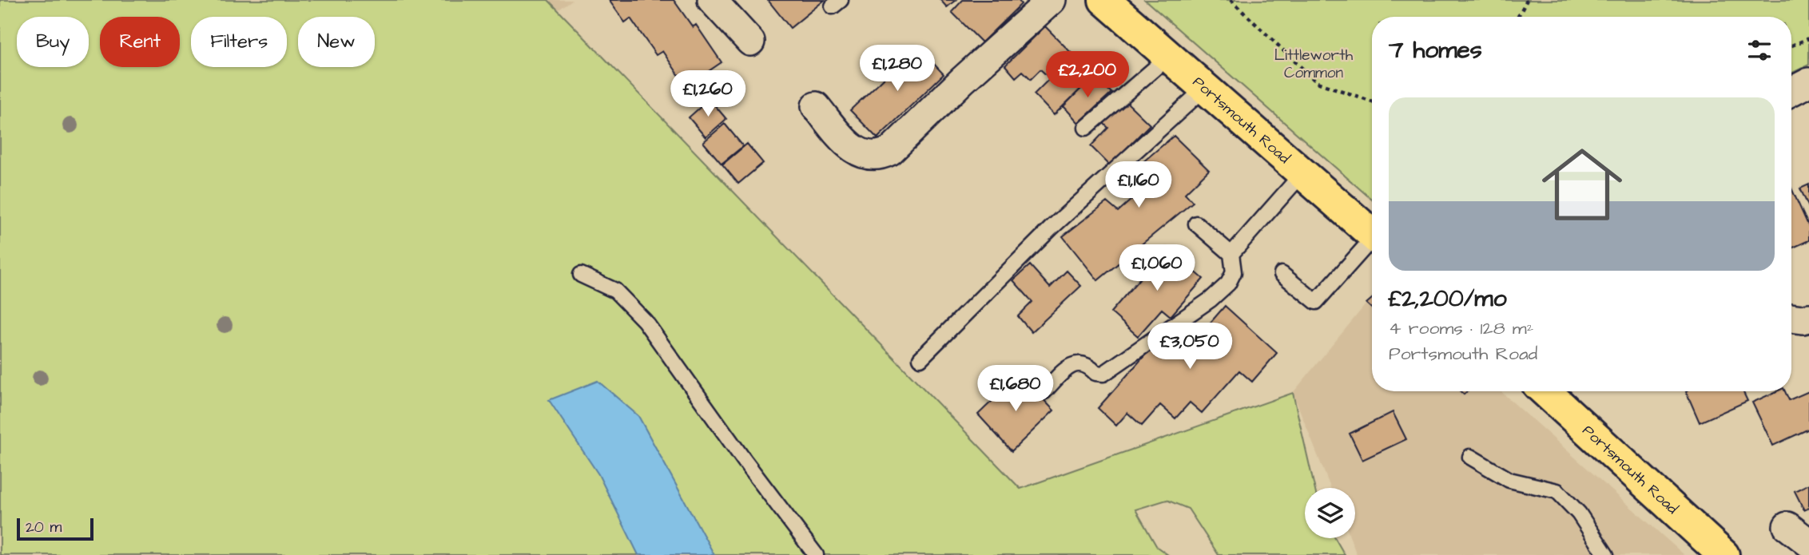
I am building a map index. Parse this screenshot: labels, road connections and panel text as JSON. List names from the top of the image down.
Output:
{
  "streets": {
    "main road": ["Portsmouth Road"]
  },
  "parks": ["Littleworth Common"],
  "scale_bar": "20 m",
  "page": {
    "chip": [
      "Buy",
      "Rent",
      "Filters",
      "New"
    ],
    "heading": "7 homes",
    "price": [
      "£1,280",
      "£2,200",
      "£1,260",
      "£1,160",
      "£1,060",
      "£3,050",
      "£1,680"
    ],
    "list": [
      {
        "name": "£2,200/mo",
        "note": "4 rooms · 128 m² · Portsmouth Road"
      }
    ],
    "scale": "20 m"
  }
}
